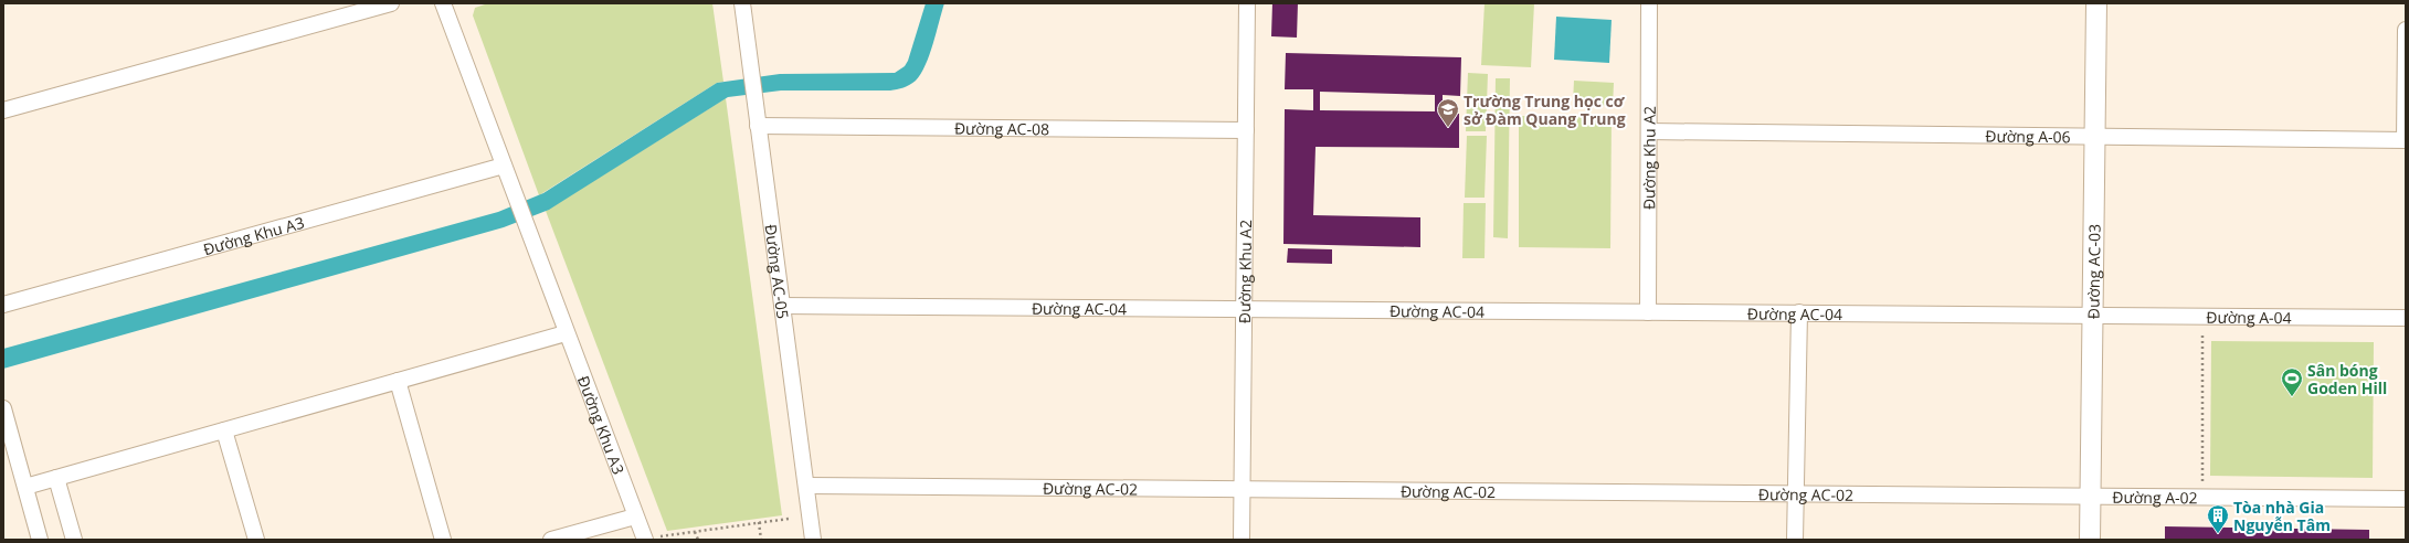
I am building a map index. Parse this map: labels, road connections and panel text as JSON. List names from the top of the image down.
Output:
{
  "streets": {
    "street": [
      "Đường AC-08",
      "Đường A-06",
      "Đường Khu A2",
      "Đường Khu A3",
      "Đường AC-05",
      "Đường AC-03",
      "Đường AC-04",
      "Đường A-04",
      "Đường AC-02",
      "Đường A-02"
    ]
  },
  "crossings": [
    ["Đường AC-08", "Đường Khu A2"],
    ["Đường AC-08", "Đường AC-05"],
    ["Đường A-06", "Đường Khu A2"],
    ["Đường A-06", "Đường AC-03"],
    ["Đường Khu A2", "Đường AC-04"],
    ["Đường Khu A2", "Đường AC-02"],
    ["Đường AC-05", "Đường AC-04"],
    ["Đường AC-05", "Đường AC-02"],
    ["Đường AC-03", "Đường AC-04"],
    ["Đường AC-03", "Đường A-04"],
    ["Đường AC-03", "Đường AC-02"],
    ["Đường AC-03", "Đường A-02"],
    ["Đường AC-04", "Đường A-04"],
    ["Đường AC-02", "Đường A-02"]
  ],
  "places": {
    "school or university": ["Trường Trung học cơ sở Đàm Quang Trung"],
    "sports": ["Sân bóng Goden Hill"],
    "building": ["Tòa nhà Gia Nguyễn Tâm"]
  }
}
